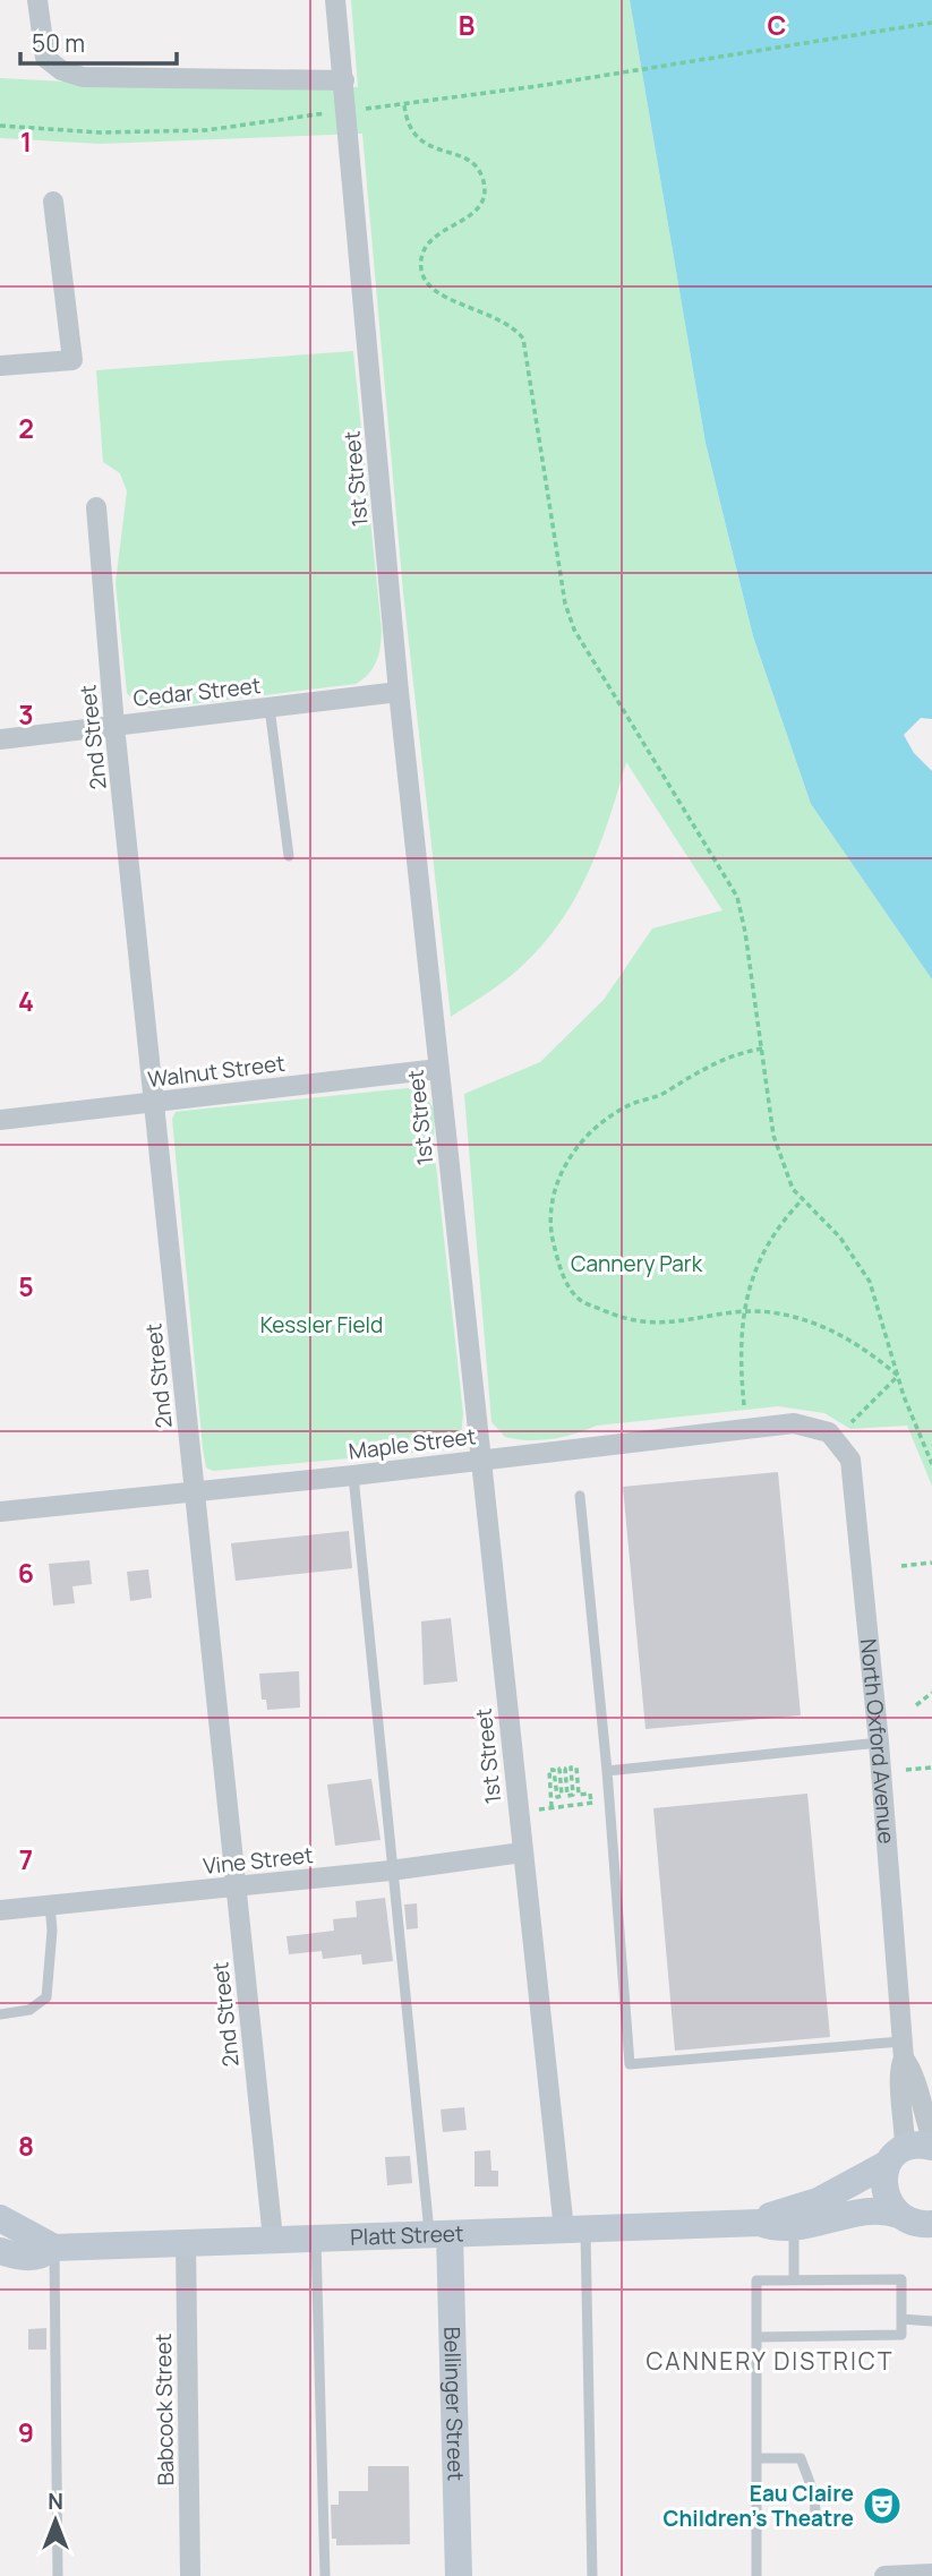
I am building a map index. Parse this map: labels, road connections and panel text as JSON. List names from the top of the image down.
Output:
{
  "streets": {
    "main road": ["Platt Street", "Bellinger Street"],
    "street": [
      "1st Street",
      "Cedar Street",
      "2nd Street",
      "Walnut Street",
      "Maple Street",
      "North Oxford Avenue",
      "Vine Street",
      "Babcock Street"
    ]
  },
  "crossings": [
    ["1st Street", "Cedar Street"],
    ["1st Street", "Walnut Street"],
    ["1st Street", "Maple Street"],
    ["1st Street", "Vine Street"],
    ["1st Street", "Platt Street"],
    ["Cedar Street", "2nd Street"],
    ["2nd Street", "Walnut Street"],
    ["2nd Street", "Maple Street"],
    ["2nd Street", "Vine Street"],
    ["2nd Street", "Platt Street"],
    ["Maple Street", "North Oxford Avenue"],
    ["North Oxford Avenue", "Platt Street"],
    ["Platt Street", "Bellinger Street"],
    ["Platt Street", "Babcock Street"]
  ],
  "districts": ["CANNERY DISTRICT"],
  "parks": ["Cannery Park", "Kessler Field"],
  "places": {
    "theatre": ["Eau Claire Children's Theatre"]
  },
  "scale_bar": "50 m",
  "north": "top",
  "grid": {
    "columns": ["B", "C"],
    "rows": [
      "1",
      "2",
      "3",
      "4",
      "5",
      "6",
      "7",
      "8",
      "9"
    ]
  }
}
